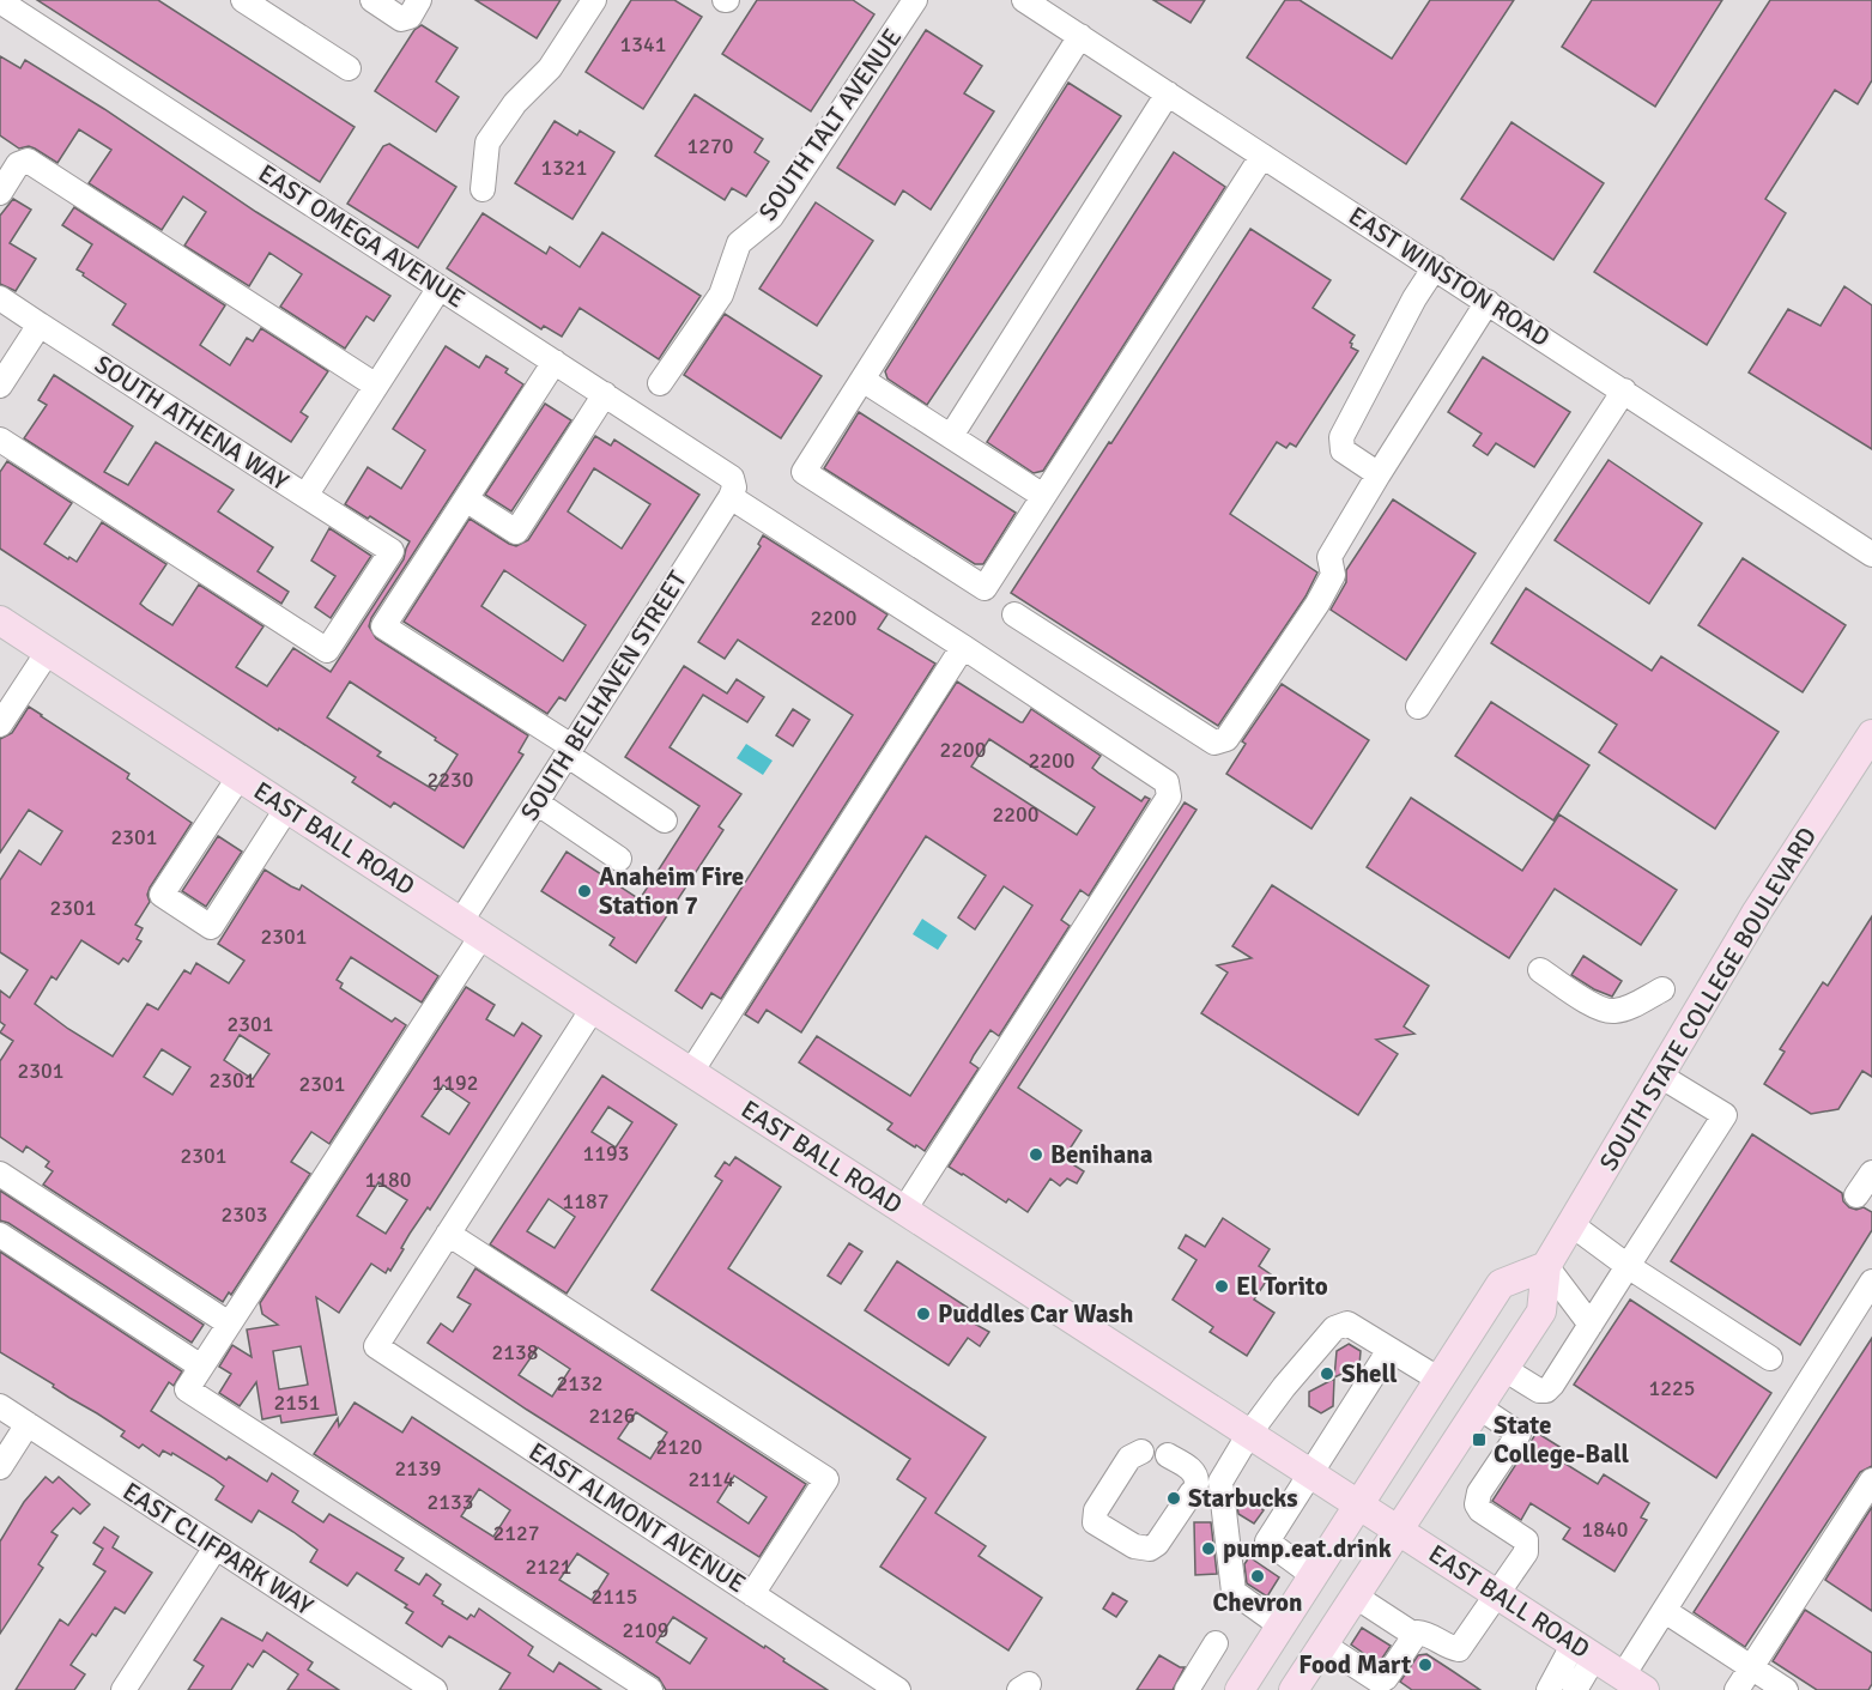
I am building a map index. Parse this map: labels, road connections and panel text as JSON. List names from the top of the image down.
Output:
{
  "streets": {
    "main road": ["EAST BALL ROAD", "SOUTH STATE COLLEGE BOULEVARD"],
    "street": [
      "SOUTH TALT AVENUE",
      "EAST OMEGA AVENUE",
      "EAST WINSTON ROAD",
      "SOUTH ATHENA WAY",
      "SOUTH BELHAVEN STREET",
      "EAST ALMONT AVENUE",
      "EAST CLIFPARK WAY"
    ]
  },
  "crossings": [
    ["EAST OMEGA AVENUE", "SOUTH ATHENA WAY"],
    ["EAST OMEGA AVENUE", "SOUTH BELHAVEN STREET"],
    ["SOUTH BELHAVEN STREET", "EAST BALL ROAD"],
    ["EAST BALL ROAD", "SOUTH STATE COLLEGE BOULEVARD"]
  ],
  "places": {
    "other": [
      "Anaheim Fire Station 7",
      "Benihana",
      "El Torito",
      "Puddles Car Wash",
      "Shell",
      "Starbucks",
      "pump.eat.drink",
      "Chevron",
      "Food Mart"
    ],
    "transit": ["State College-Ball"]
  },
  "house_numbers": [
    "1341",
    "1270",
    "1321",
    "2200",
    "2200",
    "2200",
    "2230",
    "2200",
    "2301",
    "2301",
    "2301",
    "2301",
    "2301",
    "2301",
    "1192",
    "2301",
    "1193",
    "2301",
    "1180",
    "1187",
    "2303",
    "2138",
    "2132",
    "1225",
    "2151",
    "2126",
    "2120",
    "2139",
    "2114",
    "2133",
    "1840",
    "2127",
    "2121",
    "2115",
    "2109"
  ]
}
